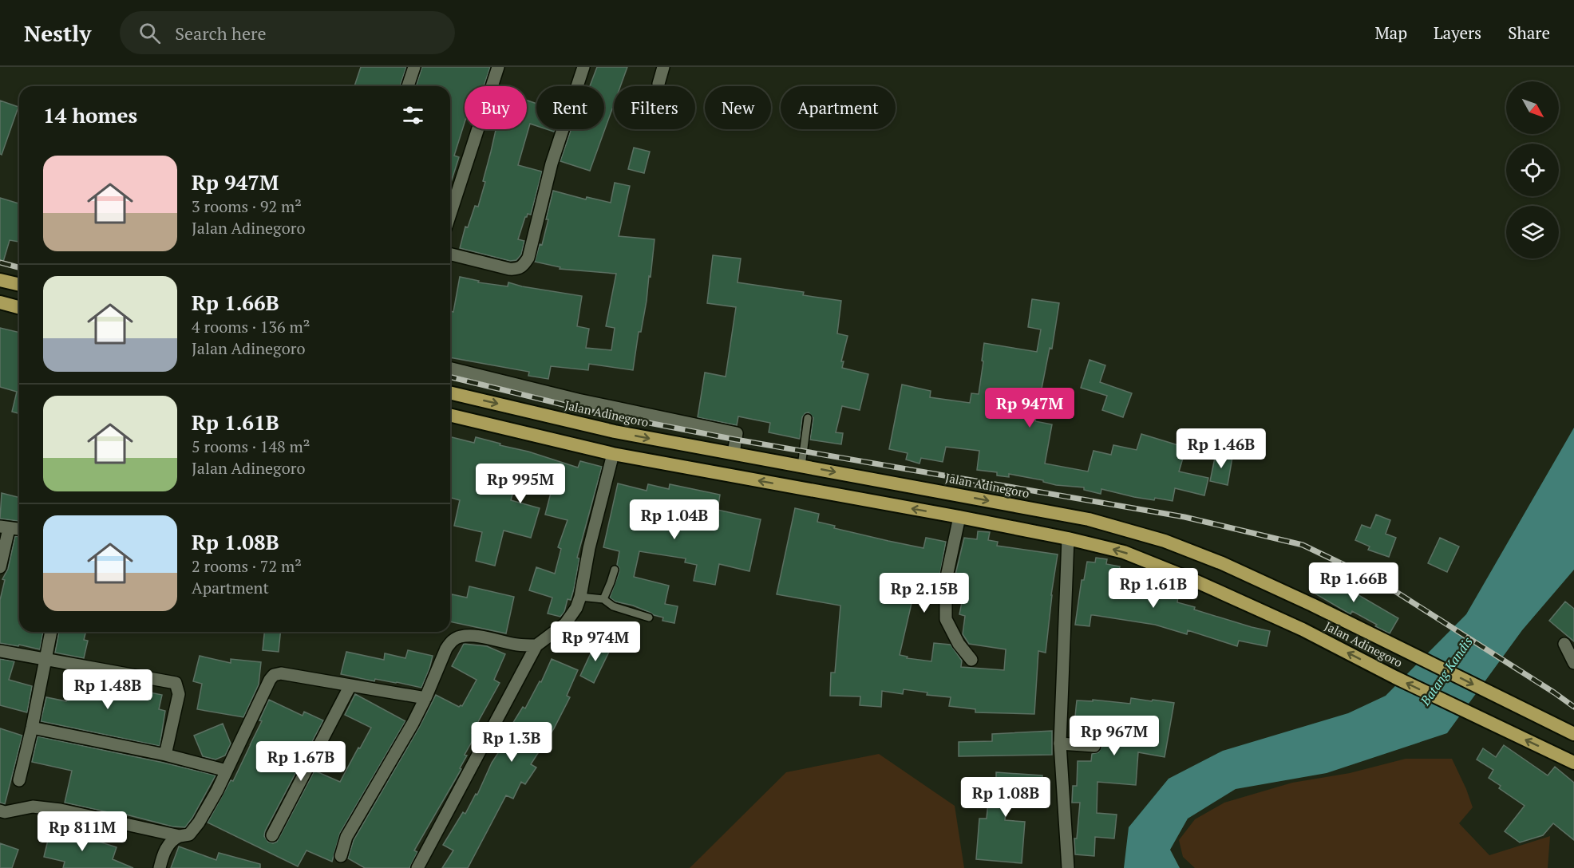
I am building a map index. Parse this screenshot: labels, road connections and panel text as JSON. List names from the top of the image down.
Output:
{
  "streets": {
    "highway": ["Jalan Adinegoro"]
  },
  "water": ["Batang Kandis"],
  "north": "bottom right",
  "page": {
    "header": "Nestly",
    "search": "Search here",
    "nav": ["Map", "Layers", "Share"],
    "chip": [
      "Buy",
      "Rent",
      "Filters",
      "New",
      "Apartment"
    ],
    "heading": "14 homes",
    "list": [
      {
        "name": "Rp 947M",
        "note": "3 rooms · 92 m² · Jalan Adinegoro"
      },
      {
        "name": "Rp 1.66B",
        "note": "4 rooms · 136 m² · Jalan Adinegoro"
      },
      {
        "name": "Rp 1.61B",
        "note": "5 rooms · 148 m² · Jalan Adinegoro"
      },
      {
        "name": "Rp 1.08B",
        "note": "2 rooms · 72 m² · Apartment"
      }
    ],
    "price": [
      "Rp 947M",
      "Rp 1.46B",
      "Rp 995M",
      "Rp 1.04B",
      "Rp 1.66B",
      "Rp 1.61B",
      "Rp 2.15B",
      "Rp 974M",
      "Rp 1.48B",
      "Rp 967M",
      "Rp 1.3B",
      "Rp 1.67B",
      "Rp 1.08B",
      "Rp 811M"
    ]
  }
}
